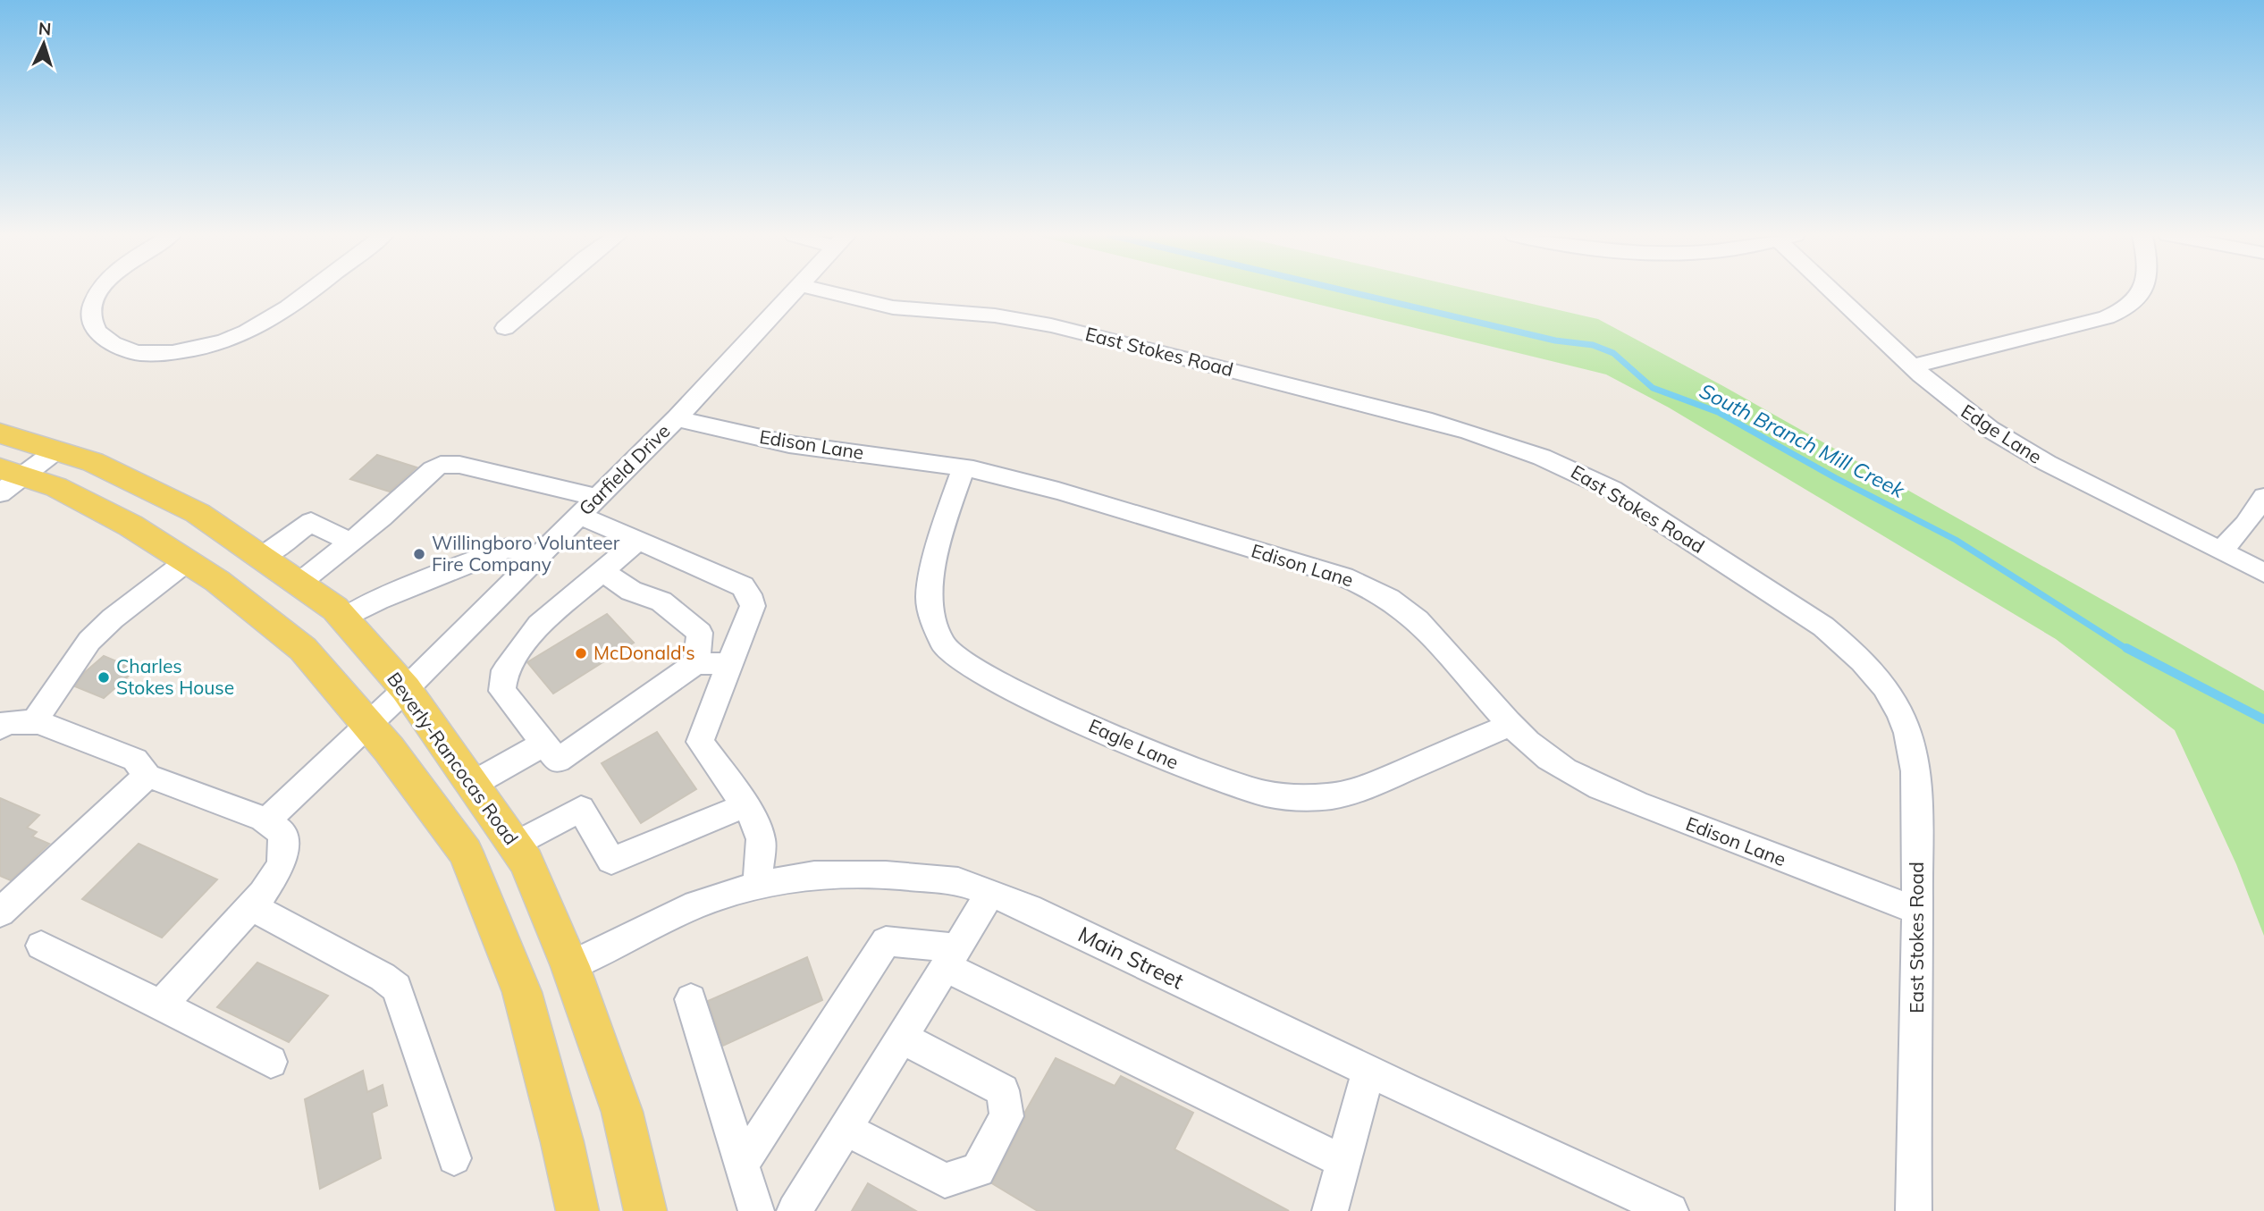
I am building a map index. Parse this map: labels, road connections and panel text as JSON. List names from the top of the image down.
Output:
{
  "streets": {
    "main road": ["Beverly-Rancocas Road"],
    "street": [
      "East Stokes Road",
      "Edge Lane",
      "Edison Lane",
      "Garfield Drive",
      "Eagle Lane",
      "Main Street"
    ]
  },
  "crossings": [
    ["East Stokes Road", "Edison Lane"],
    ["Edison Lane", "Garfield Drive"],
    ["Edison Lane", "Eagle Lane"],
    ["Garfield Drive", "Beverly-Rancocas Road"],
    ["Beverly-Rancocas Road", "Main Street"]
  ],
  "water": ["South Branch Mill Creek"],
  "places": ["Willingboro Volunteer Fire Company", "McDonald's", "Charles Stokes House"],
  "north": "top"
}
